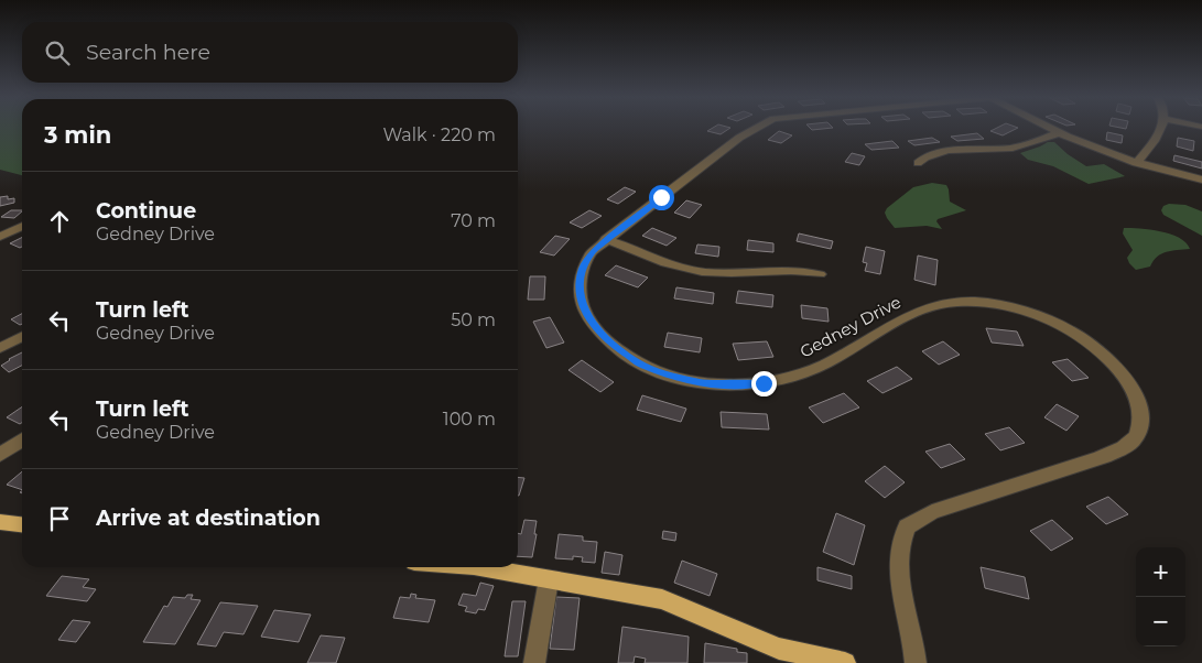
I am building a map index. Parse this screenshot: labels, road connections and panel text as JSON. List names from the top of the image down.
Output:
{
  "streets": {
    "street": ["Gedney Drive"]
  },
  "page": {
    "search": "Search here",
    "heading": ["3 min", "Walk · 220 m"],
    "list": [
      ["Continue", "Gedney Drive", "70 m"],
      ["Turn left", "Gedney Drive", "50 m"],
      ["Turn left", "Gedney Drive", "100 m"],
      "Arrive at destination"
    ],
    "map_buttons": ["+", "−"]
  }
}
